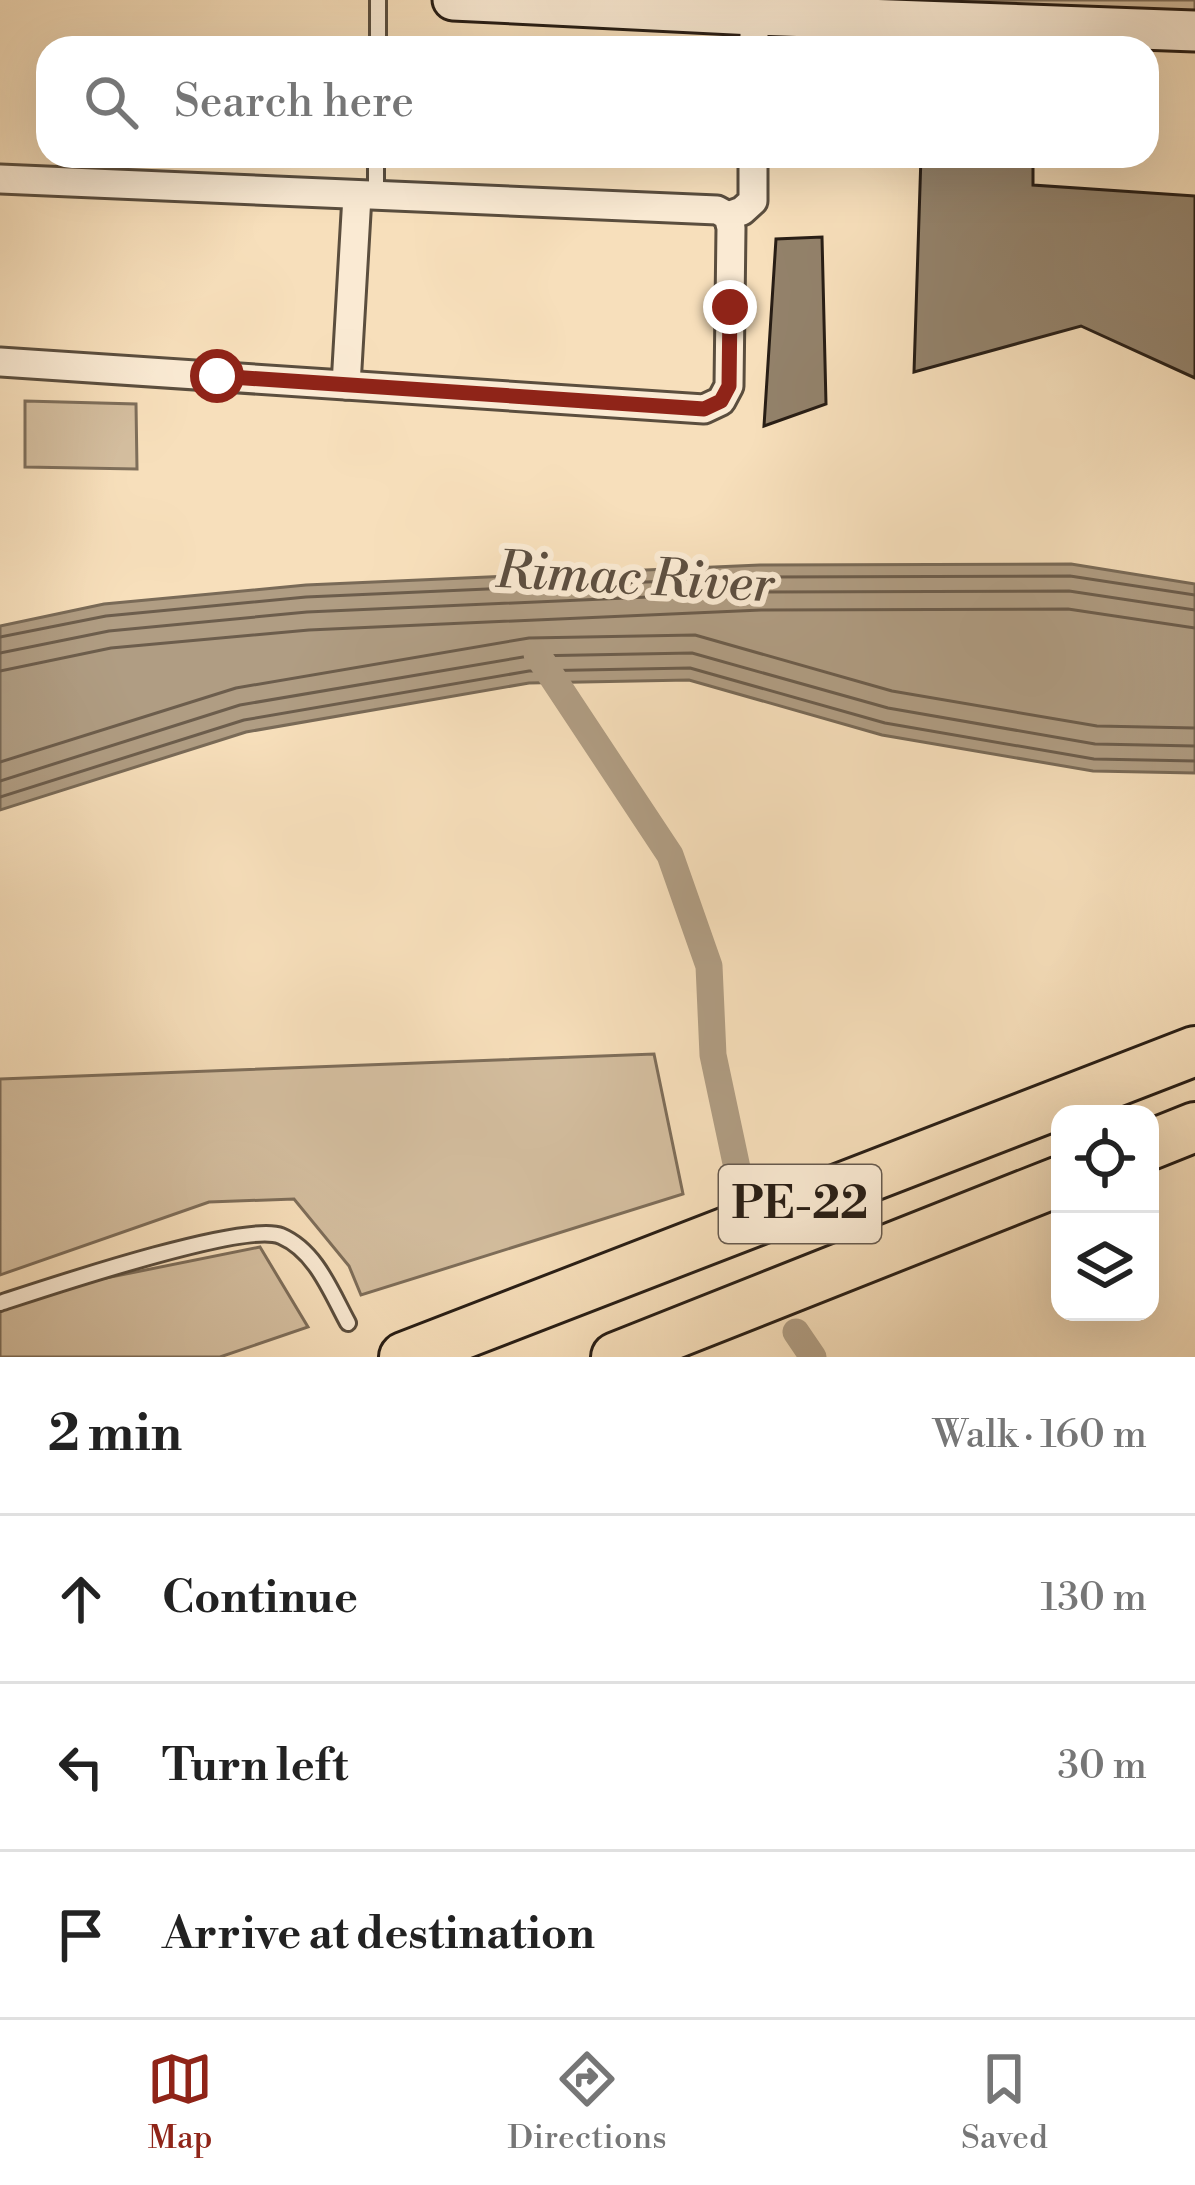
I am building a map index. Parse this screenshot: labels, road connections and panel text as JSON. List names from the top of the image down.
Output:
{
  "streets": {
    "highway": ["PE-22"]
  },
  "water": ["Rimac River"],
  "page": {
    "search": "Search here",
    "heading": ["2 min", "Walk · 160 m"],
    "list": [
      ["Continue", "130 m"],
      ["Turn left", "30 m"],
      "Arrive at destination"
    ],
    "nav": ["Map", "Directions", "Saved"]
  }
}
